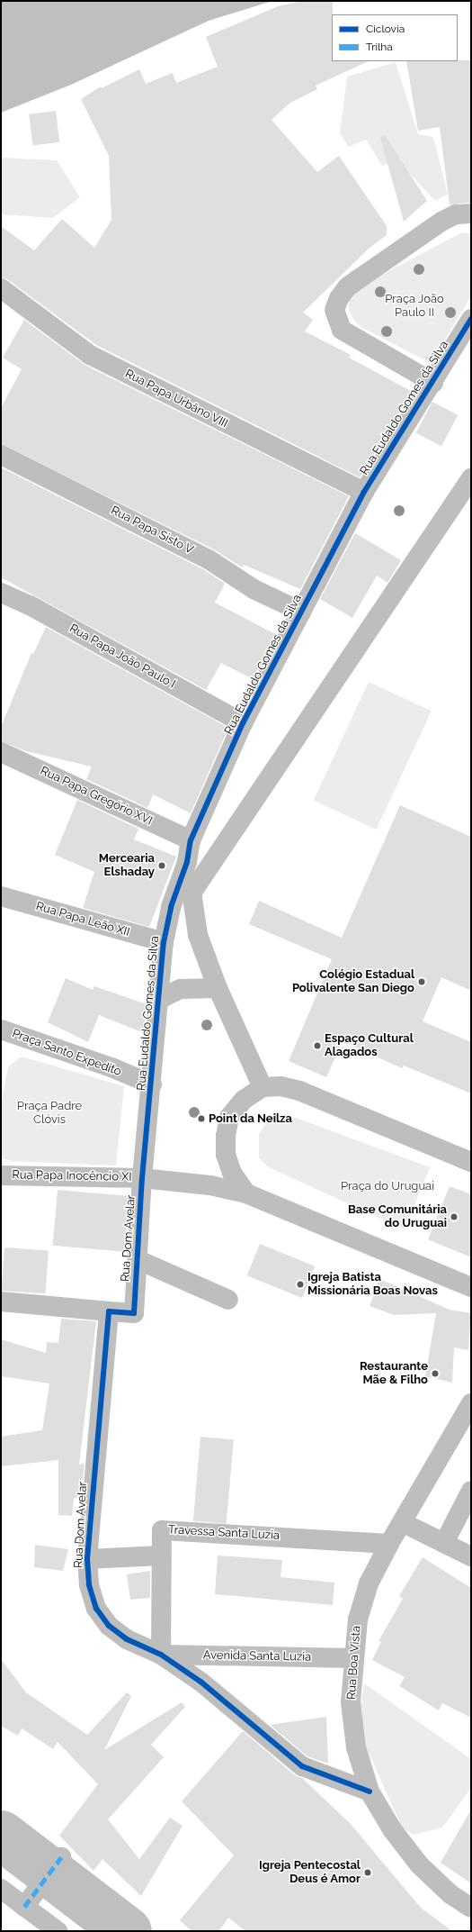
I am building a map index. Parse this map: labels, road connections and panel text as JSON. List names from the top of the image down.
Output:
{
  "streets": {
    "street": [
      "Rua Papa Urbâno VIII",
      "Rua Eudaldo Gomes da Silva",
      "Rua Papa Sisto V",
      "Rua Papa João Paulo I",
      "Rua Papa Gregório XVI",
      "Rua Papa Leão XII",
      "Praça Santo Expedito",
      "Rua Papa Inocêncio XI",
      "Rua Dom Avelar",
      "Travessa Santa Luzia",
      "Avenida Santa Luzia",
      "Rua Boa Vista"
    ]
  },
  "crossings": [
    ["Rua Papa Urbâno VIII", "Rua Eudaldo Gomes da Silva"],
    ["Rua Eudaldo Gomes da Silva", "Rua Papa Sisto V"],
    ["Rua Eudaldo Gomes da Silva", "Rua Papa João Paulo I"],
    ["Rua Eudaldo Gomes da Silva", "Rua Papa Gregório XVI"],
    ["Rua Eudaldo Gomes da Silva", "Rua Papa Leão XII"],
    ["Rua Eudaldo Gomes da Silva", "Praça Santo Expedito"],
    ["Rua Eudaldo Gomes da Silva", "Rua Papa Inocêncio XI"],
    ["Rua Eudaldo Gomes da Silva", "Rua Dom Avelar"],
    ["Rua Papa Inocêncio XI", "Rua Dom Avelar"],
    ["Rua Dom Avelar", "Travessa Santa Luzia"],
    ["Rua Dom Avelar", "Avenida Santa Luzia"],
    ["Rua Dom Avelar", "Rua Boa Vista"],
    ["Travessa Santa Luzia", "Avenida Santa Luzia"],
    ["Travessa Santa Luzia", "Rua Boa Vista"],
    ["Avenida Santa Luzia", "Rua Boa Vista"]
  ],
  "parks": ["Praça João Paulo II", "Praça Padre Clóvis", "Praça do Uruguai"],
  "places": [
    "Mercearia Elshaday",
    "Colégio Estadual Polivalente San Diego",
    "Espaço Cultural Alagados",
    "Point da Neilza",
    "Base Comunitária do Uruguai",
    "Igreja Batista Missionária Boas Novas",
    "Restaurante Mãe & Filho",
    "Igreja Pentecostal Deus é Amor"
  ],
  "legend": ["Ciclovia", "Trilha"]
}
